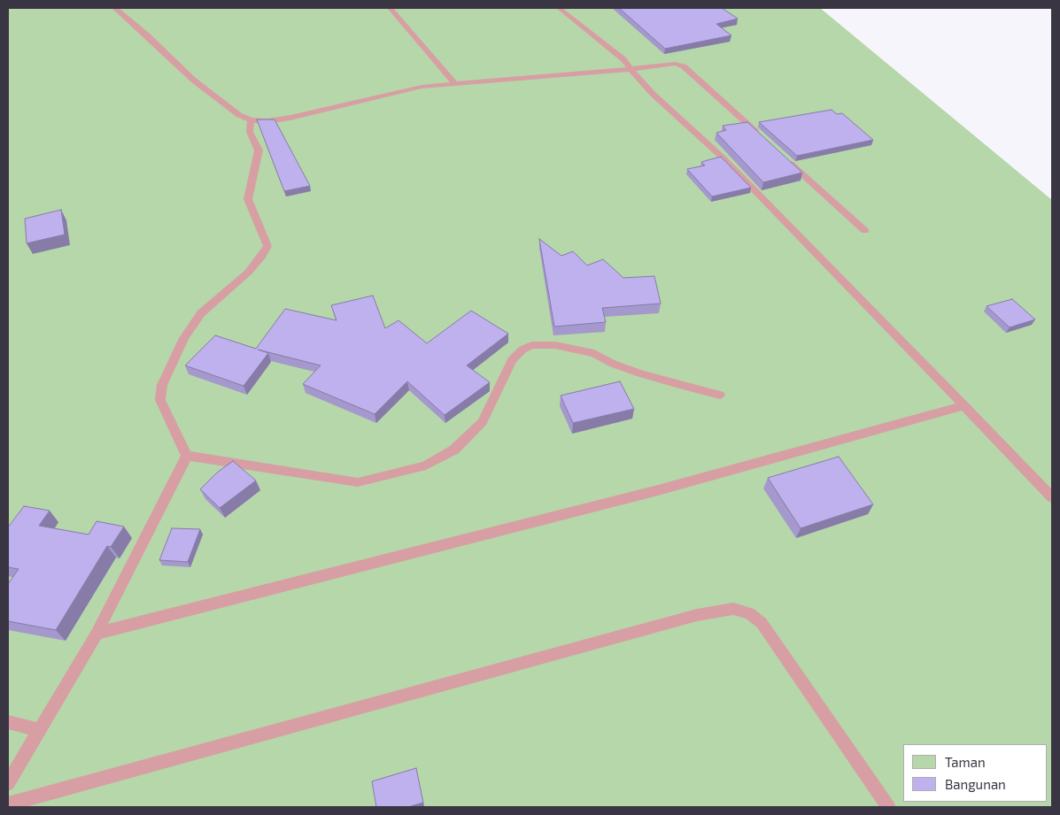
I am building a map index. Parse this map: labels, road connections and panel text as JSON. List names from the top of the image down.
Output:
{
  "legend": ["Taman", "Bangunan"]
}
